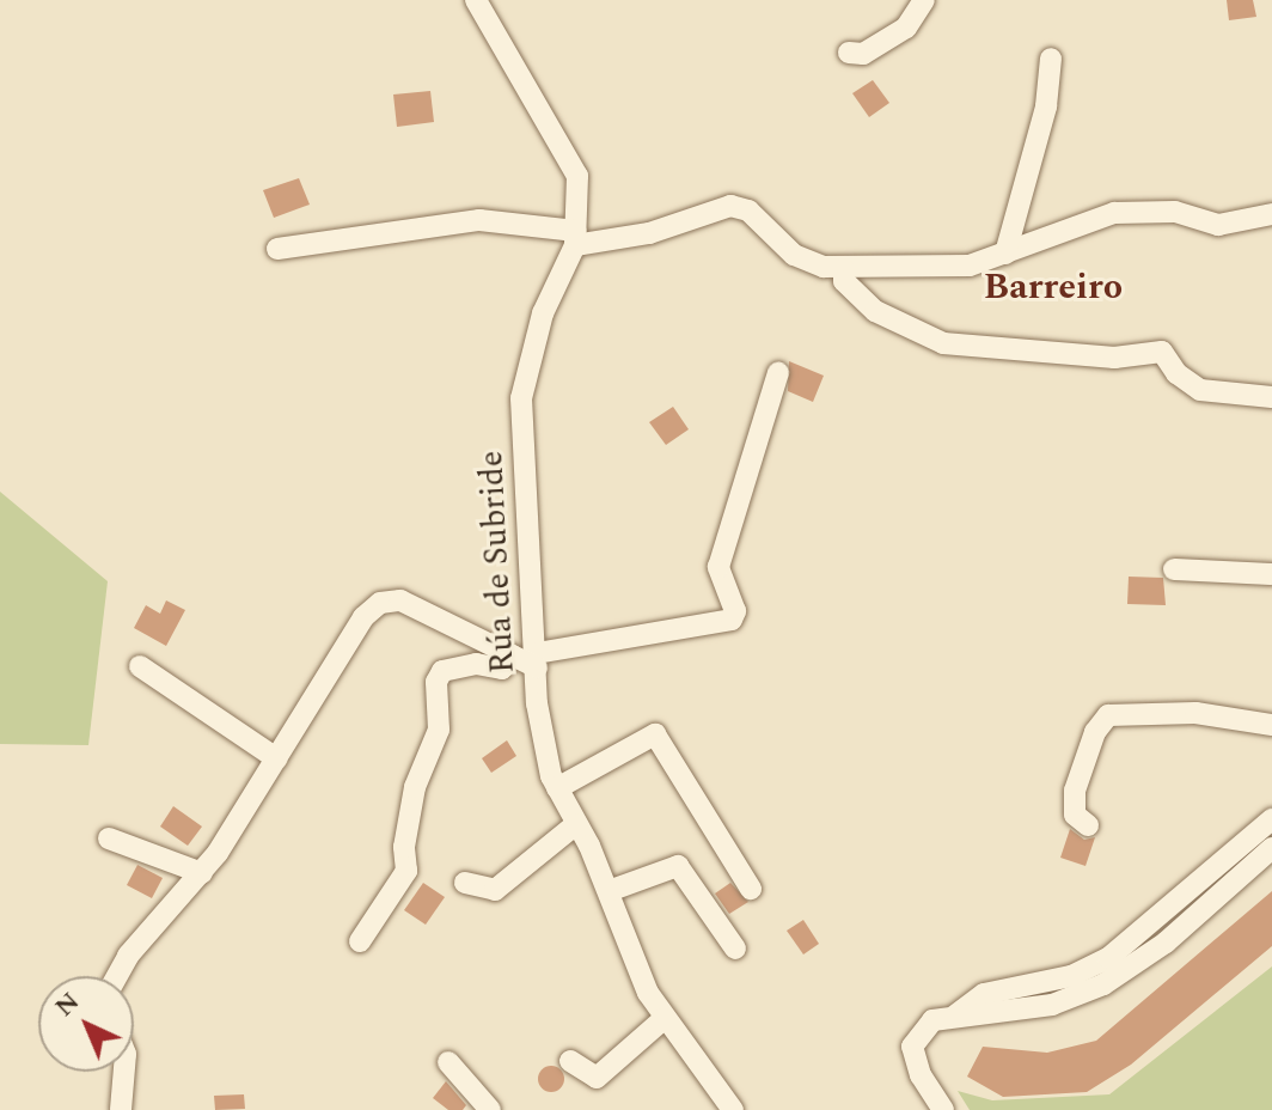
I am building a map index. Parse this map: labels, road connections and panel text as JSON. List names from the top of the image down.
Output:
{
  "streets": {
    "street": ["Rúa de Subride"]
  },
  "districts": ["Barreiro"],
  "north": "top left"
}
